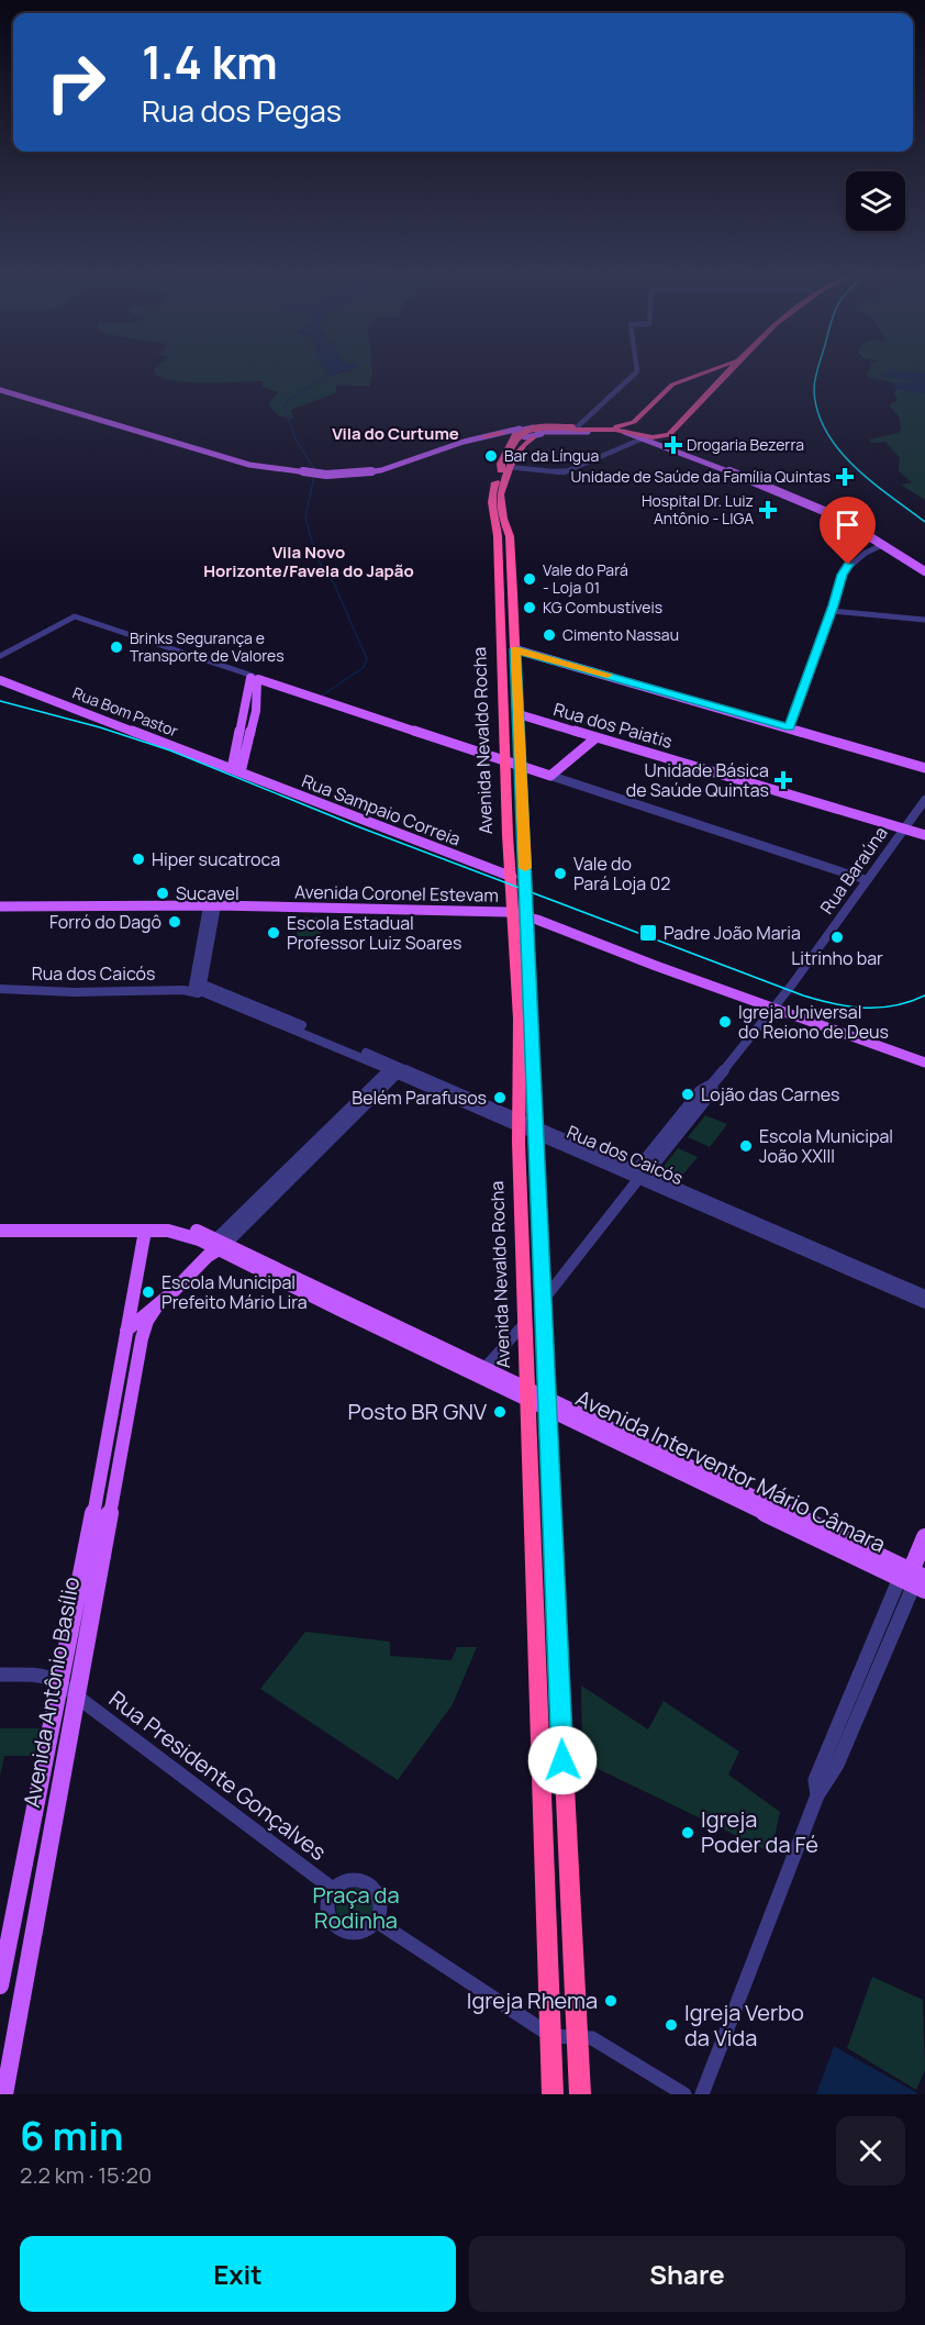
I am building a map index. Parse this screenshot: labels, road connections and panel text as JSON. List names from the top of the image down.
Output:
{
  "streets": {
    "highway": ["Avenida Nevaldo Rocha"],
    "main road": [
      "Rua Bom Pastor",
      "Rua dos Paiatis",
      "Rua Sampaio Correia",
      "Avenida Coronel Estevam",
      "Avenida Interventor Mário Câmara",
      "Avenida Antônio Basílio"
    ],
    "street": ["Rua Baraúna", "Rua dos Caicós", "Rua Presidente Gonçalves"]
  },
  "crossings": [
    ["Rua Bom Pastor", "Rua Sampaio Correia"],
    ["Rua dos Paiatis", "Avenida Nevaldo Rocha"],
    ["Rua dos Paiatis", "Rua Baraúna"],
    ["Avenida Nevaldo Rocha", "Rua Sampaio Correia"],
    ["Avenida Nevaldo Rocha", "Rua Baraúna"],
    ["Avenida Nevaldo Rocha", "Avenida Coronel Estevam"],
    ["Avenida Nevaldo Rocha", "Rua dos Caicós"],
    ["Avenida Nevaldo Rocha", "Avenida Interventor Mário Câmara"],
    ["Rua Baraúna", "Avenida Coronel Estevam"],
    ["Rua Baraúna", "Rua dos Caicós"],
    ["Avenida Interventor Mário Câmara", "Avenida Antônio Basílio"],
    ["Avenida Antônio Basílio", "Rua Presidente Gonçalves"]
  ],
  "districts": ["Vila do Curtume", "Vila Novo Horizonte/Favela do Japão"],
  "parks": ["Praça da Rodinha"],
  "places": {
    "health": [
      "Drogaria Bezerra",
      "Unidade de Saúde da Família Quintas",
      "Hospital Dr. Luiz Antônio - LIGA",
      "Unidade Básica de Saúde Quintas"
    ],
    "other": [
      "Bar da Língua",
      "Vale do Pará - Loja 01",
      "KG Combustíveis",
      "Cimento Nassau",
      "Brinks Segurança e Transporte de Valores",
      "Hiper sucatroca",
      "Vale do Pará Loja 02",
      "Sucavel",
      "Forró do Dagô",
      "Escola Estadual Professor Luiz Soares",
      "Litrinho bar",
      "Igreja Universal do Reiono de Deus",
      "Lojão das Carnes",
      "Belém Parafusos",
      "Escola Municipal João XXIII",
      "Escola Municipal Prefeito Mário Lira",
      "Posto BR GNV",
      "Igreja Poder da Fé",
      "Igreja Rhema",
      "Igreja Verbo da Vida"
    ],
    "transit": ["Padre João Maria"]
  },
  "page": {
    "turn": ["1.4 km", "Rua dos Pegas"],
    "heading": ["6 min", "2.2 km · 15:20"],
    "buttons": ["Exit", "Share"]
  }
}
